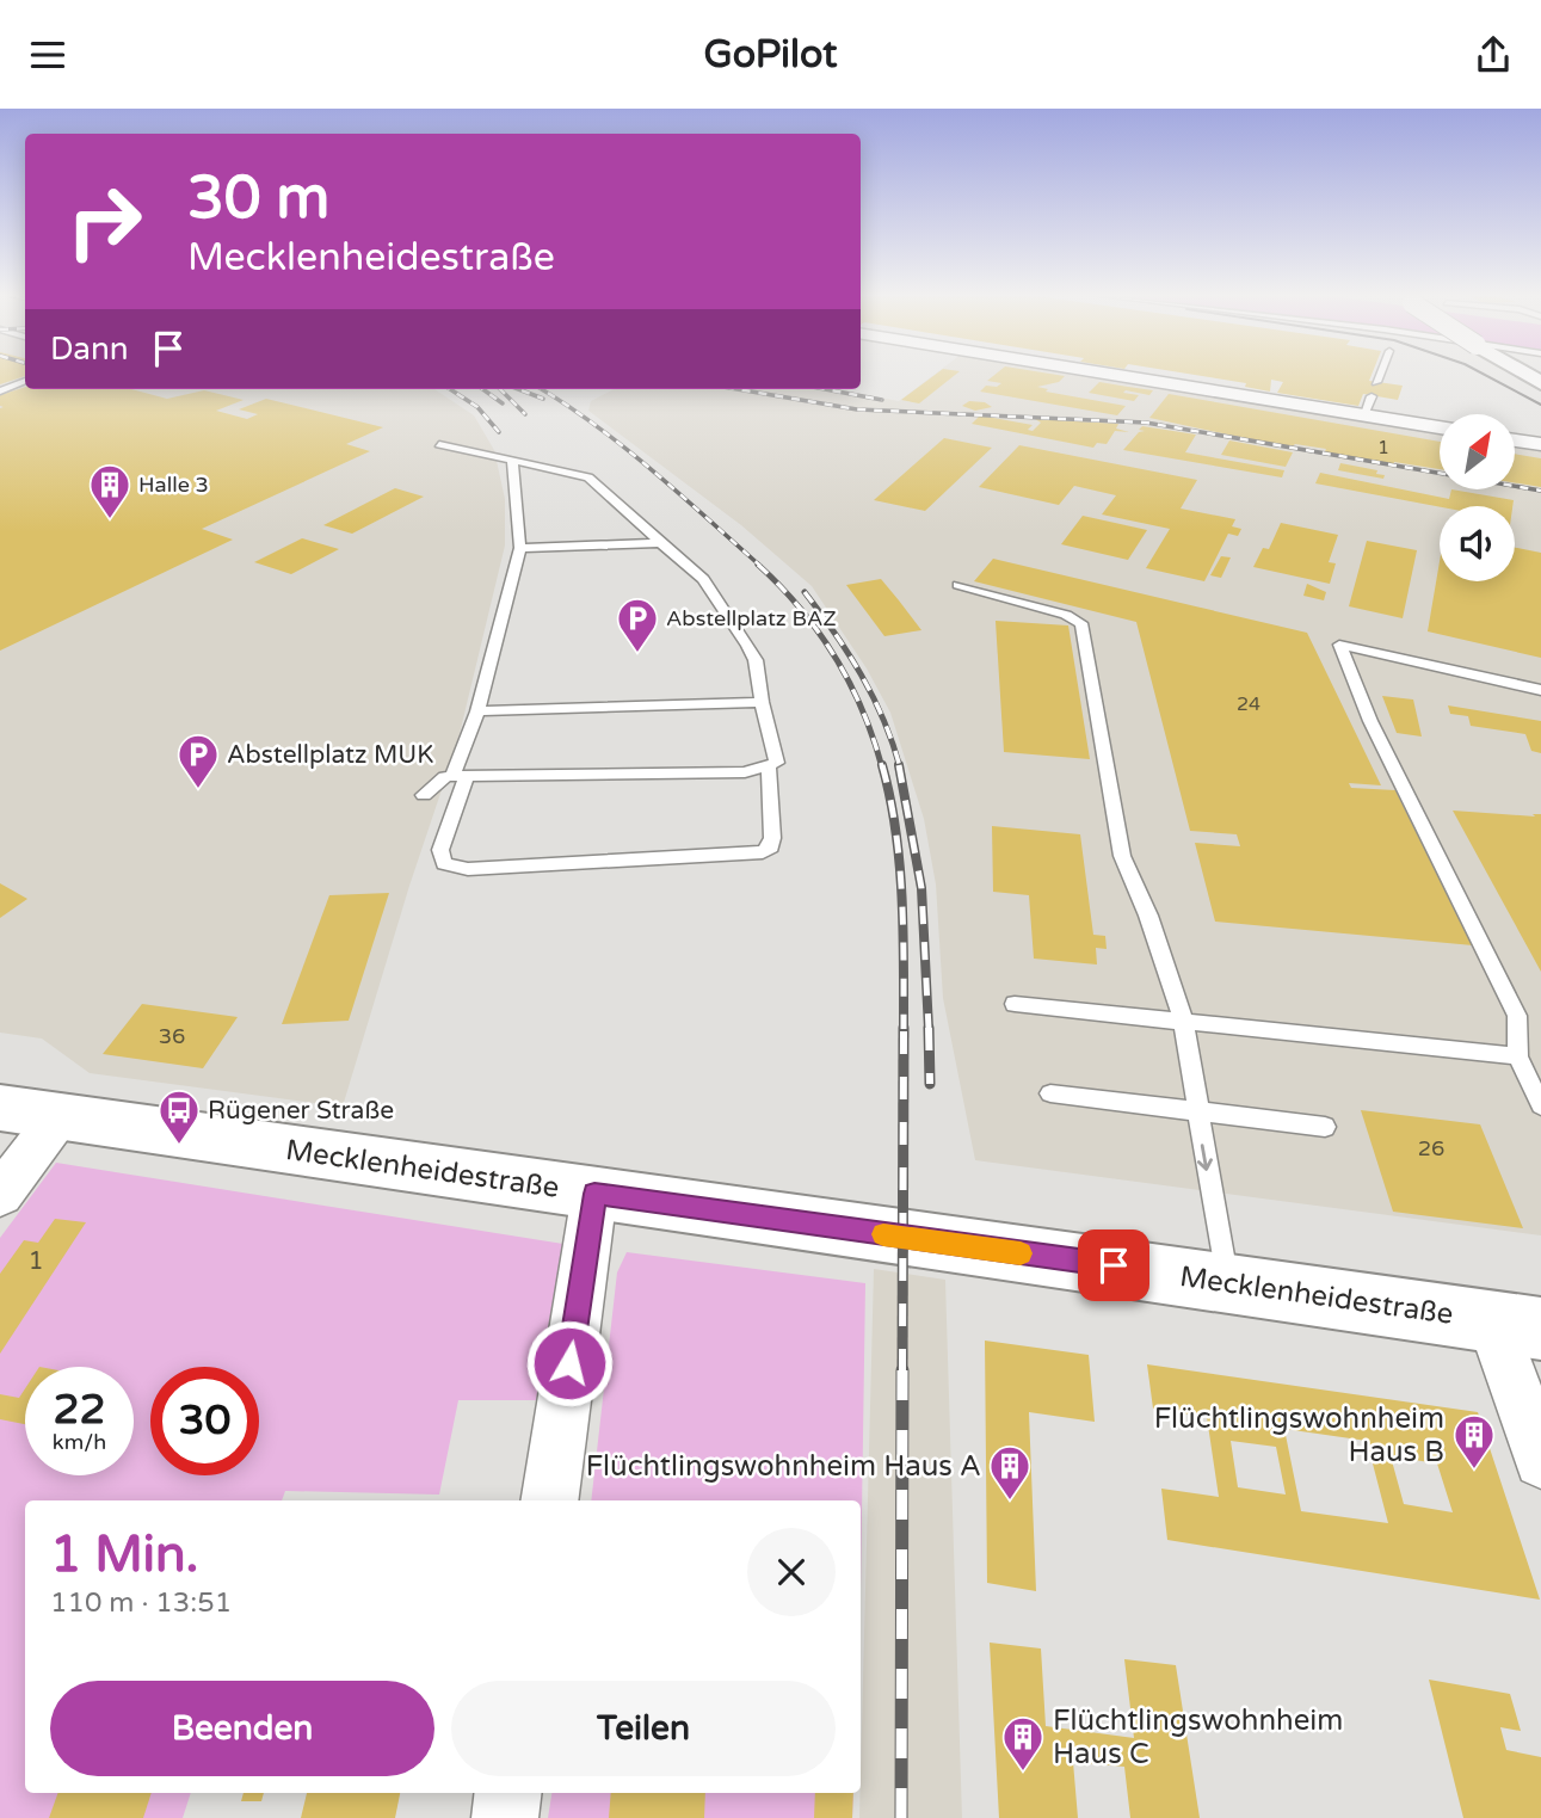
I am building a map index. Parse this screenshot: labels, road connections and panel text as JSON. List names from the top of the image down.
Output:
{
  "streets": {
    "main road": ["Mecklenheidestraße"]
  },
  "places": {
    "building": [
      "Halle 3",
      "Flüchtlingswohnheim Haus B",
      "Flüchtlingswohnheim Haus A",
      "Flüchtlingswohnheim Haus C"
    ],
    "parking": ["Abstellplatz BAZ", "Abstellplatz MUK"],
    "bus stop": ["Rügener Straße"]
  },
  "house_numbers": [
    "1",
    "24",
    "36",
    "26",
    "1"
  ],
  "north": "top right",
  "page": {
    "header": "GoPilot",
    "turn": ["30 m", "Mecklenheidestraße"],
    "then": "Dann",
    "speed": "22 km/h",
    "limit": "30",
    "heading": ["1 Min.", "110 m · 13:51"],
    "buttons": ["Beenden", "Teilen"]
  }
}
